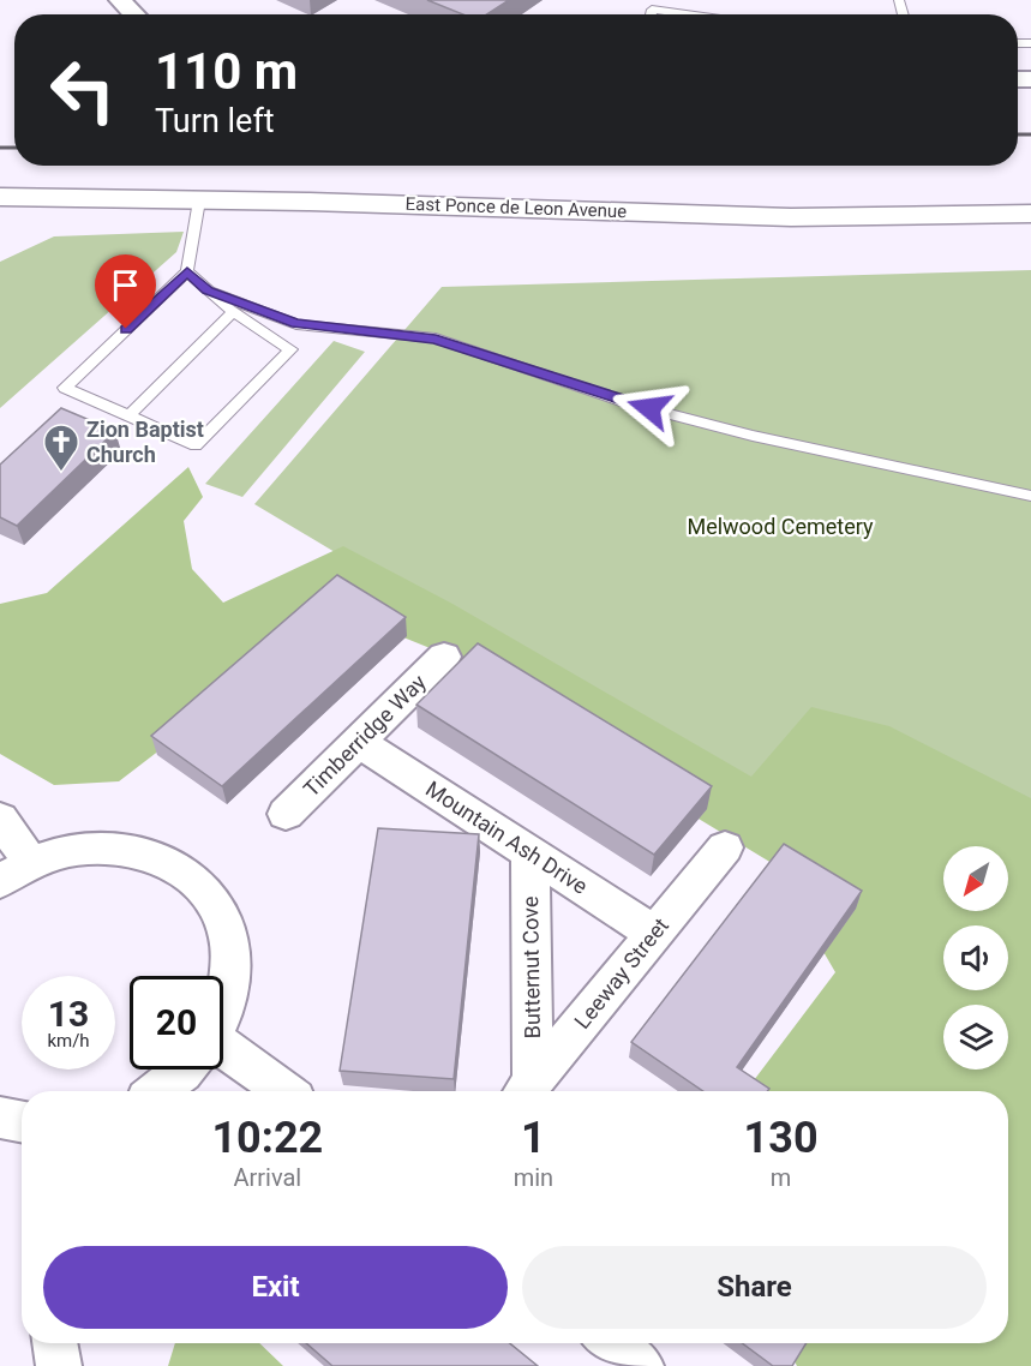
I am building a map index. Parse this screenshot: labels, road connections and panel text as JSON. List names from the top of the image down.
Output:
{
  "streets": {
    "main road": ["East Ponce de Leon Avenue"],
    "street": [
      "Timberridge Way",
      "Mountain Ash Drive",
      "Butternut Cove",
      "Leeway Street"
    ]
  },
  "crossings": [
    ["Timberridge Way", "Mountain Ash Drive"],
    ["Mountain Ash Drive", "Butternut Cove"],
    ["Mountain Ash Drive", "Leeway Street"],
    ["Butternut Cove", "Leeway Street"]
  ],
  "parks": ["Melwood Cemetery"],
  "places": {
    "church": ["Zion Baptist Church"]
  },
  "north": "bottom left",
  "page": {
    "turn": ["110 m", "Turn left"],
    "speed": "13 km/h",
    "limit": "20",
    "eta": [
      "10:22",
      "Arrival",
      "1",
      "min",
      "130",
      "m"
    ],
    "buttons": ["Exit", "Share"]
  }
}
